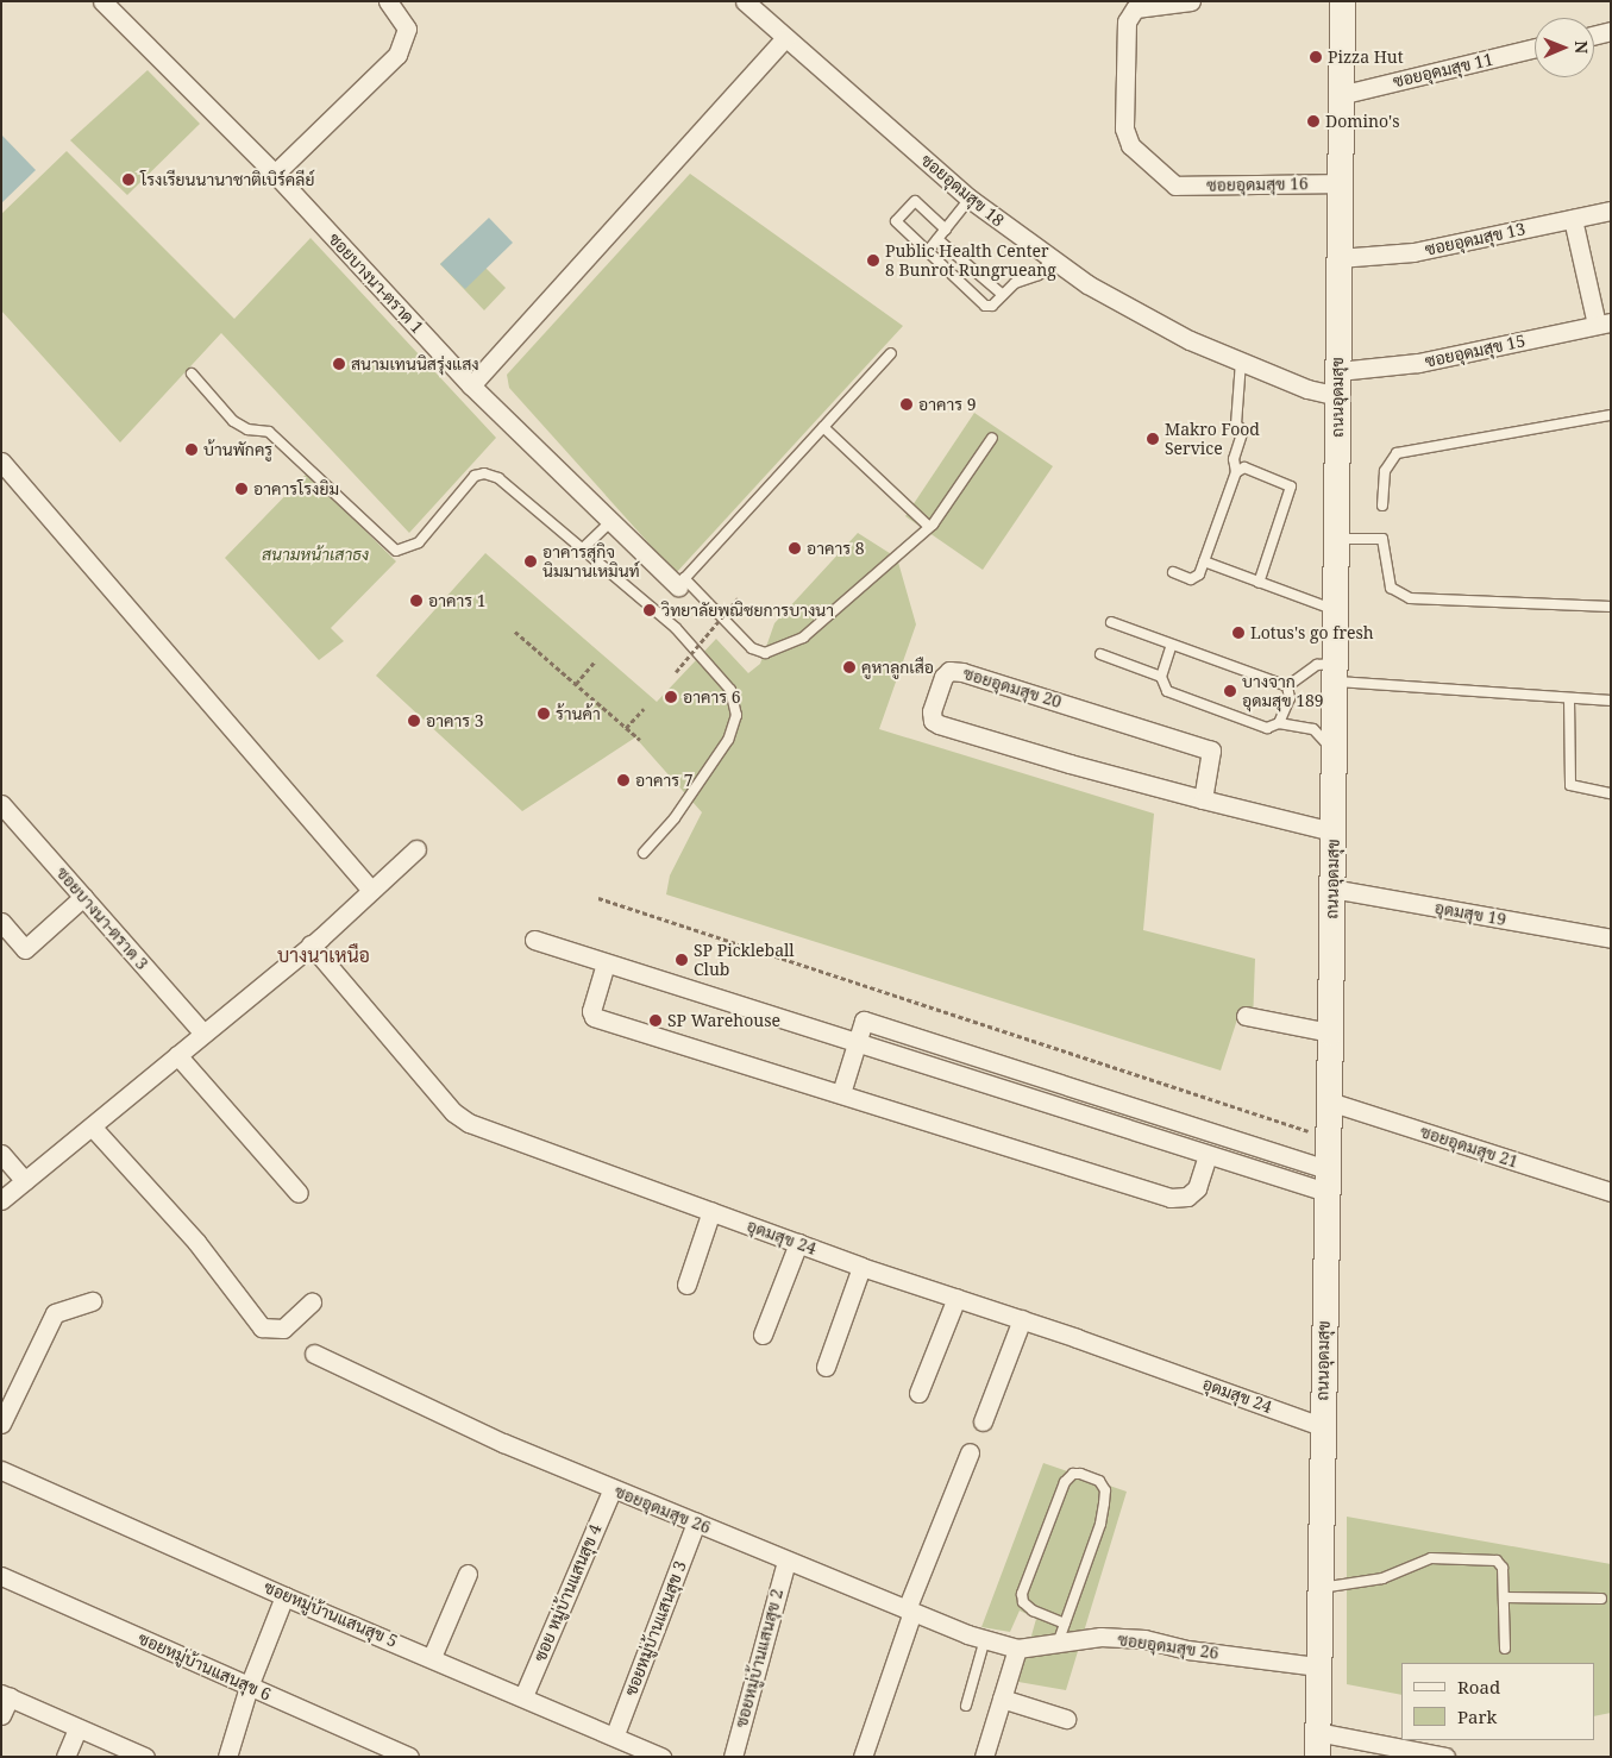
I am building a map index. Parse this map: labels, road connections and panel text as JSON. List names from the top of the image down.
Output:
{
  "streets": {
    "main road": ["ถนนอุดมสุข"],
    "street": [
      "ซอยอุดมสุข 11",
      "ซอยอุดมสุข 16",
      "ซอยอุดมสุข 18",
      "ซอยอุดมสุข 13",
      "ซอยบางนา-ตราด 1",
      "ซอยอุดมสุข 15",
      "ซอยอุดมสุข 20",
      "อุดมสุข 19",
      "ซอยบางนา-ตราด 3",
      "ซอยอุดมสุข 21",
      "อุดมสุข 24",
      "ซอยอุดมสุข 26",
      "ซอย หมู่บ้านแสนสุข 4",
      "ซอยหมู่บ้านแสนสุข 5",
      "ซอยหมู่บ้านแสนสุข 3",
      "ซอยหมู่บ้านแสนสุข 2",
      "ซอยหมู่บ้านแสนสุข 6"
    ]
  },
  "crossings": [
    ["ซอยอุดมสุข 11", "ถนนอุดมสุข"],
    ["ซอยอุดมสุข 16", "ถนนอุดมสุข"],
    ["ซอยอุดมสุข 18", "ซอยอุดมสุข 15"],
    ["ซอยอุดมสุข 18", "ถนนอุดมสุข"],
    ["ซอยอุดมสุข 13", "ถนนอุดมสุข"],
    ["ซอยอุดมสุข 15", "ถนนอุดมสุข"],
    ["ถนนอุดมสุข", "ซอยอุดมสุข 20"],
    ["ถนนอุดมสุข", "อุดมสุข 19"],
    ["ถนนอุดมสุข", "ซอยอุดมสุข 21"],
    ["ถนนอุดมสุข", "อุดมสุข 24"],
    ["ถนนอุดมสุข", "ซอยอุดมสุข 26"],
    ["ซอยอุดมสุข 26", "ซอย หมู่บ้านแสนสุข 4"],
    ["ซอยอุดมสุข 26", "ซอยหมู่บ้านแสนสุข 3"],
    ["ซอยอุดมสุข 26", "ซอยหมู่บ้านแสนสุข 2"],
    ["ซอย หมู่บ้านแสนสุข 4", "ซอยหมู่บ้านแสนสุข 5"],
    ["ซอยหมู่บ้านแสนสุข 5", "ซอยหมู่บ้านแสนสุข 3"]
  ],
  "districts": ["บางนาเหนือ"],
  "parks": ["สนามหน้าเสาธง"],
  "places": [
    "Pizza Hut",
    "Domino's",
    "โรงเรียนนานาชาติเบิร์คลีย์",
    "Public Health Center 8 Bunrot Rungrueang",
    "สนามเทนนิสรุ่งแสง",
    "อาคาร 9",
    "Makro Food Service",
    "บ้านพักครู",
    "อาคารโรงยิม",
    "อาคาร 8",
    "อาคารสุกิจ นิมมานเหมินท์",
    "อาคาร 1",
    "วิทยาลัยพณิชยการบางนา",
    "Lotus's go fresh",
    "คูหาลูกเสือ",
    "บางจาก อุดมสุข 189",
    "อาคาร 6",
    "ร้านค้า",
    "อาคาร 3",
    "อาคาร 7",
    "SP Pickleball Club",
    "SP Warehouse"
  ],
  "legend": ["Road", "Park"],
  "north": "right"
}
